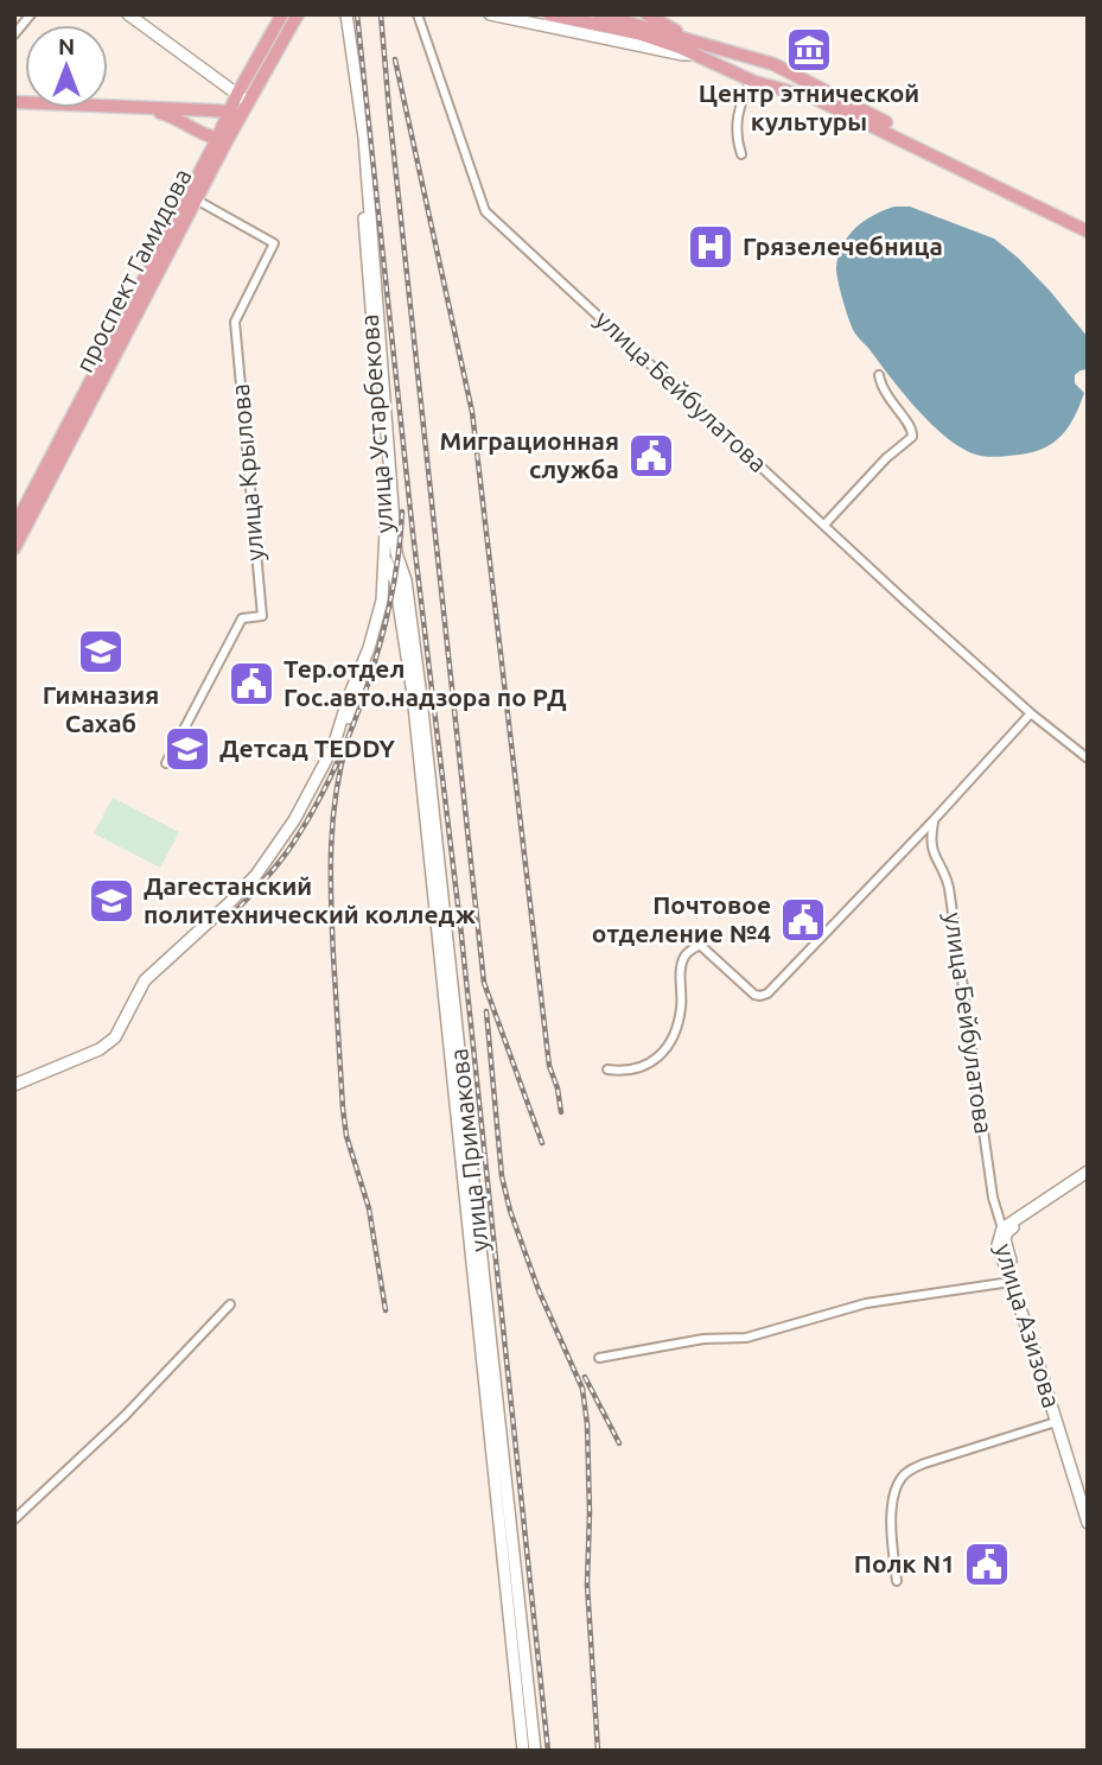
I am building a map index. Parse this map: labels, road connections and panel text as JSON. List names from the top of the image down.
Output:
{
  "streets": {
    "main road": [
      "проспект Гамидова",
      "улица Устарбекова",
      "улица Примакова",
      "улица Азизова"
    ],
    "street": ["улица Бейбулатова", "улица Крылова"]
  },
  "crossings": [
    ["проспект Гамидова", "улица Крылова"],
    ["улица Бейбулатова", "улица Азизова"],
    ["улица Устарбекова", "улица Примакова"]
  ],
  "places": {
    "museum": ["Центр этнической культуры"],
    "hospital": ["Грязелечебница"],
    "public building": [
      "Миграционная служба",
      "Тер.отдел Гос.авто.надзора по РД",
      "Почтовое отделение №4",
      "Полк N1"
    ],
    "school or university": ["Гимназия Сахаб", "Детсад TEDDY", "Дагестанский политехнический колледж"]
  },
  "north": "top"
}
